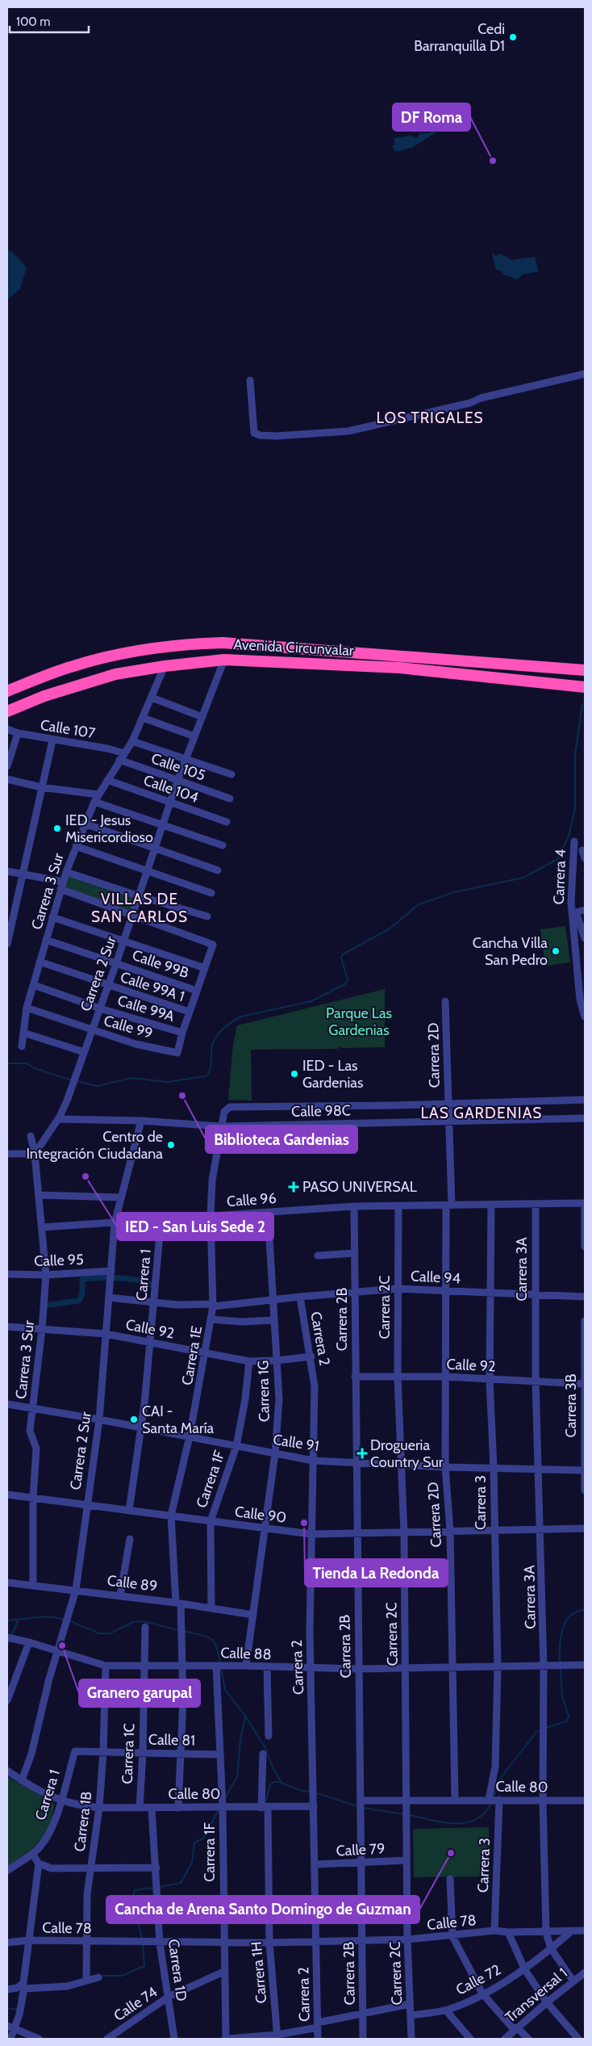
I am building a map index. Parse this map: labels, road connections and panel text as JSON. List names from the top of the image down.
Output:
{
  "streets": {
    "highway": ["Avenida Circunvalar"],
    "street": [
      "Calle 107",
      "Calle 105",
      "Calle 104",
      "Carrera 4",
      "Carrera 3 Sur",
      "Calle 99B",
      "Carrera 2 Sur",
      "Calle 99A 1",
      "Calle 99A",
      "Calle 99",
      "Carrera 2D",
      "Calle 98C",
      "Calle 96",
      "Calle 95",
      "Carrera 3A",
      "Carrera 1",
      "Calle 94",
      "Carrera 2C",
      "Carrera 2B",
      "Calle 92",
      "Carrera 2",
      "Carrera 1E",
      "Carrera 1G",
      "Carrera 3B",
      "Calle 91",
      "Carrera 1F",
      "Carrera 3",
      "Calle 90",
      "Calle 89",
      "Calle 88",
      "Calle 81",
      "Carrera 1C",
      "Calle 80",
      "Carrera 1B",
      "Calle 79",
      "Calle 78",
      "Carrera 1D",
      "Carrera 1H",
      "Calle 72",
      "Transversal 1",
      "Calle 74"
    ]
  },
  "crossings": [
    ["Avenida Circunvalar", "Carrera 3 Sur"],
    ["Avenida Circunvalar", "Carrera 2 Sur"],
    ["Calle 107", "Carrera 3 Sur"],
    ["Calle 105", "Carrera 3 Sur"],
    ["Calle 105", "Carrera 2 Sur"],
    ["Calle 104", "Carrera 3 Sur"],
    ["Calle 104", "Carrera 2 Sur"],
    ["Carrera 3 Sur", "Calle 99B"],
    ["Carrera 3 Sur", "Carrera 2 Sur"],
    ["Carrera 3 Sur", "Calle 99A 1"],
    ["Carrera 3 Sur", "Calle 99A"],
    ["Carrera 3 Sur", "Calle 99"],
    ["Carrera 3 Sur", "Calle 96"],
    ["Carrera 3 Sur", "Calle 95"],
    ["Carrera 3 Sur", "Calle 92"],
    ["Carrera 3 Sur", "Calle 91"],
    ["Carrera 3 Sur", "Calle 90"],
    ["Carrera 3 Sur", "Calle 89"],
    ["Calle 99B", "Carrera 2 Sur"],
    ["Carrera 2 Sur", "Calle 99A 1"],
    ["Carrera 2 Sur", "Calle 99A"],
    ["Carrera 2 Sur", "Calle 99"],
    ["Carrera 2 Sur", "Calle 98C"],
    ["Carrera 2 Sur", "Calle 96"],
    ["Carrera 2 Sur", "Calle 95"],
    ["Carrera 2 Sur", "Calle 94"],
    ["Carrera 2 Sur", "Calle 92"],
    ["Carrera 2 Sur", "Calle 91"],
    ["Carrera 2 Sur", "Calle 90"],
    ["Carrera 2 Sur", "Calle 89"],
    ["Carrera 2 Sur", "Calle 88"],
    ["Carrera 2 Sur", "Calle 80"],
    ["Calle 99A", "Calle 99"],
    ["Carrera 2D", "Calle 98C"],
    ["Carrera 2D", "Calle 96"],
    ["Carrera 2D", "Calle 94"],
    ["Carrera 2D", "Calle 92"],
    ["Carrera 2D", "Calle 91"],
    ["Carrera 2D", "Calle 90"],
    ["Carrera 2D", "Calle 88"],
    ["Carrera 2D", "Calle 80"],
    ["Calle 98C", "Carrera 1E"],
    ["Calle 96", "Carrera 3A"],
    ["Calle 96", "Carrera 1"],
    ["Calle 96", "Carrera 2C"],
    ["Calle 96", "Carrera 2B"],
    ["Calle 96", "Carrera 1E"],
    ["Calle 96", "Carrera 1G"],
    ["Calle 96", "Carrera 3"],
    ["Carrera 3A", "Calle 94"],
    ["Carrera 3A", "Calle 92"],
    ["Carrera 3A", "Calle 91"],
    ["Carrera 3A", "Calle 90"],
    ["Carrera 3A", "Calle 88"],
    ["Carrera 3A", "Calle 80"],
    ["Carrera 3A", "Calle 78"],
    ["Carrera 3A", "Calle 72"],
    ["Carrera 3A", "Transversal 1"],
    ["Carrera 1", "Calle 94"],
    ["Carrera 1", "Calle 92"],
    ["Carrera 1", "Calle 91"],
    ["Carrera 1", "Calle 90"],
    ["Carrera 1", "Calle 81"],
    ["Carrera 1", "Calle 80"],
    ["Calle 94", "Carrera 2C"],
    ["Calle 94", "Carrera 2B"],
    ["Calle 94", "Carrera 2"],
    ["Calle 94", "Carrera 1E"],
    ["Calle 94", "Carrera 1G"],
    ["Calle 94", "Carrera 3"],
    ["Carrera 2C", "Calle 92"],
    ["Carrera 2C", "Calle 91"],
    ["Carrera 2C", "Calle 90"],
    ["Carrera 2C", "Calle 88"],
    ["Carrera 2C", "Calle 80"],
    ["Carrera 2C", "Calle 79"],
    ["Carrera 2C", "Calle 78"],
    ["Carrera 2C", "Calle 72"],
    ["Carrera 2B", "Calle 92"],
    ["Carrera 2B", "Calle 91"],
    ["Carrera 2B", "Calle 90"],
    ["Carrera 2B", "Calle 88"],
    ["Carrera 2B", "Calle 80"],
    ["Carrera 2B", "Calle 79"],
    ["Carrera 2B", "Calle 78"],
    ["Calle 92", "Carrera 2"],
    ["Calle 92", "Carrera 1E"],
    ["Calle 92", "Carrera 1G"],
    ["Calle 92", "Carrera 3B"],
    ["Calle 92", "Carrera 1F"],
    ["Calle 92", "Carrera 3"],
    ["Carrera 2", "Calle 91"],
    ["Carrera 2", "Calle 90"],
    ["Carrera 2", "Calle 88"],
    ["Carrera 2", "Calle 80"],
    ["Carrera 2", "Calle 79"],
    ["Carrera 2", "Calle 78"],
    ["Carrera 1E", "Calle 91"],
    ["Carrera 1E", "Calle 90"],
    ["Carrera 1E", "Calle 89"],
    ["Carrera 1E", "Calle 88"],
    ["Carrera 1E", "Calle 81"],
    ["Carrera 1E", "Calle 80"],
    ["Carrera 1G", "Calle 91"],
    ["Carrera 1G", "Calle 90"],
    ["Carrera 1G", "Calle 89"],
    ["Carrera 1G", "Calle 88"],
    ["Carrera 3B", "Calle 91"],
    ["Calle 91", "Carrera 1F"],
    ["Calle 91", "Carrera 3"],
    ["Carrera 1F", "Calle 90"],
    ["Carrera 1F", "Calle 89"],
    ["Carrera 1F", "Calle 88"],
    ["Carrera 1F", "Calle 81"],
    ["Carrera 1F", "Calle 80"],
    ["Carrera 1F", "Calle 78"],
    ["Carrera 1F", "Calle 74"],
    ["Carrera 3", "Calle 90"],
    ["Carrera 3", "Calle 88"],
    ["Carrera 3", "Calle 80"],
    ["Carrera 3", "Calle 78"],
    ["Calle 88", "Carrera 1C"],
    ["Calle 88", "Carrera 1B"],
    ["Calle 81", "Carrera 1C"],
    ["Calle 81", "Carrera 1B"],
    ["Carrera 1C", "Calle 80"],
    ["Calle 80", "Carrera 1B"],
    ["Calle 80", "Carrera 1D"],
    ["Calle 80", "Carrera 1H"],
    ["Carrera 1B", "Calle 78"],
    ["Calle 78", "Carrera 1D"],
    ["Calle 78", "Carrera 1H"],
    ["Calle 78", "Calle 72"],
    ["Carrera 1D", "Calle 74"]
  ],
  "districts": ["LOS TRIGALES", "VILLAS DE SAN CARLOS", "LAS GARDENIAS"],
  "parks": ["Parque Las Gardenias"],
  "places": {
    "other": [
      "Cedi Barranquilla D1",
      "DF Roma",
      "IED - Jesus Misericordioso",
      "Cancha Villa San Pedro",
      "IED - Las Gardenias",
      "Biblioteca Gardenias",
      "Centro de Integración Ciudadana",
      "IED - San Luis Sede 2",
      "CAI - Santa María",
      "Tienda La Redonda",
      "Granero garupal",
      "Cancha de Arena Santo Domingo de Guzman"
    ],
    "health": ["PASO UNIVERSAL", "Drogueria Country Sur"]
  },
  "scale_bar": "100 m"
}
